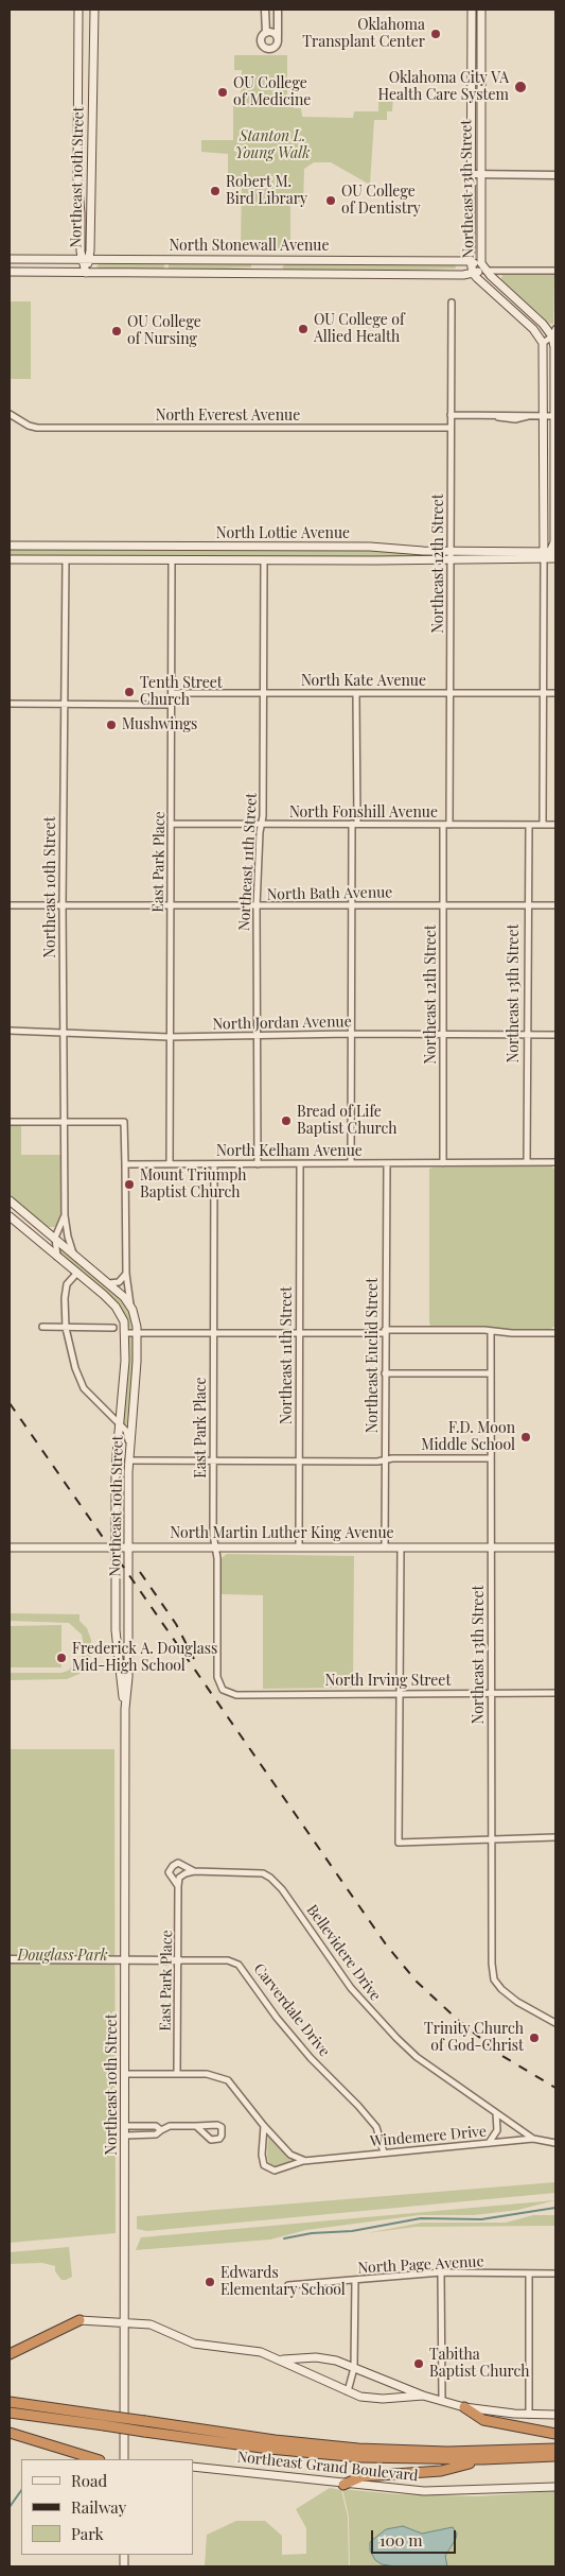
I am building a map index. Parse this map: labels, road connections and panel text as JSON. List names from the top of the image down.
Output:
{
  "streets": {
    "main road": [
      "Northeast 10th Street",
      "Northeast 13th Street",
      "North Stonewall Avenue",
      "North Lottie Avenue",
      "North Martin Luther King Avenue",
      "Northeast Grand Boulevard"
    ],
    "street": [
      "North Everest Avenue",
      "Northeast 12th Street",
      "North Kate Avenue",
      "North Fonshill Avenue",
      "East Park Place",
      "Northeast 11th Street",
      "North Bath Avenue",
      "North Jordan Avenue",
      "North Kelham Avenue",
      "Northeast Euclid Street",
      "North Irving Street",
      "Bellevidere Drive",
      "Carverdale Drive",
      "Windemere Drive",
      "North Page Avenue"
    ]
  },
  "crossings": [
    ["Northeast 10th Street", "North Stonewall Avenue"],
    ["Northeast 10th Street", "North Lottie Avenue"],
    ["Northeast 10th Street", "North Bath Avenue"],
    ["Northeast 10th Street", "North Jordan Avenue"],
    ["Northeast 10th Street", "North Martin Luther King Avenue"],
    ["Northeast 10th Street", "Carverdale Drive"],
    ["Northeast 13th Street", "North Stonewall Avenue"],
    ["Northeast 13th Street", "North Fonshill Avenue"],
    ["Northeast 13th Street", "North Bath Avenue"],
    ["Northeast 13th Street", "North Jordan Avenue"],
    ["Northeast 13th Street", "North Kelham Avenue"],
    ["Northeast 13th Street", "North Martin Luther King Avenue"],
    ["Northeast 13th Street", "North Irving Street"],
    ["North Everest Avenue", "Northeast 12th Street"],
    ["North Lottie Avenue", "Northeast 12th Street"],
    ["North Lottie Avenue", "East Park Place"],
    ["North Lottie Avenue", "Northeast 11th Street"],
    ["Northeast 12th Street", "North Kate Avenue"],
    ["Northeast 12th Street", "North Fonshill Avenue"],
    ["Northeast 12th Street", "North Bath Avenue"],
    ["Northeast 12th Street", "North Jordan Avenue"],
    ["Northeast 12th Street", "North Kelham Avenue"],
    ["North Kate Avenue", "East Park Place"],
    ["North Kate Avenue", "Northeast 11th Street"],
    ["North Fonshill Avenue", "East Park Place"],
    ["North Fonshill Avenue", "Northeast 11th Street"],
    ["East Park Place", "North Bath Avenue"],
    ["East Park Place", "North Jordan Avenue"],
    ["East Park Place", "North Kelham Avenue"],
    ["East Park Place", "North Martin Luther King Avenue"],
    ["East Park Place", "North Irving Street"],
    ["East Park Place", "Bellevidere Drive"],
    ["East Park Place", "Carverdale Drive"],
    ["Northeast 11th Street", "North Bath Avenue"],
    ["Northeast 11th Street", "North Jordan Avenue"],
    ["Northeast 11th Street", "North Kelham Avenue"],
    ["Northeast 11th Street", "North Martin Luther King Avenue"],
    ["North Kelham Avenue", "Northeast Euclid Street"],
    ["Northeast Euclid Street", "North Martin Luther King Avenue"],
    ["Bellevidere Drive", "Windemere Drive"],
    ["Carverdale Drive", "Windemere Drive"]
  ],
  "parks": ["Stanton L. Young Walk", "Douglass Park"],
  "places": [
    "Oklahoma Transplant Center",
    "Oklahoma City VA Health Care System",
    "OU College of Medicine",
    "Robert M. Bird Library",
    "OU College of Dentistry",
    "OU College of Allied Health",
    "OU College of Nursing",
    "Tenth Street Church",
    "Mushwings",
    "Bread of Life Baptist Church",
    "Mount Triumph Baptist Church",
    "F.D. Moon Middle School",
    "Frederick A. Douglass Mid-High School",
    "Trinity Church of God-Christ",
    "Edwards Elementary School",
    "Tabitha Baptist Church"
  ],
  "legend": ["Road", "Railway", "Park"],
  "scale_bar": "100 m"
}
